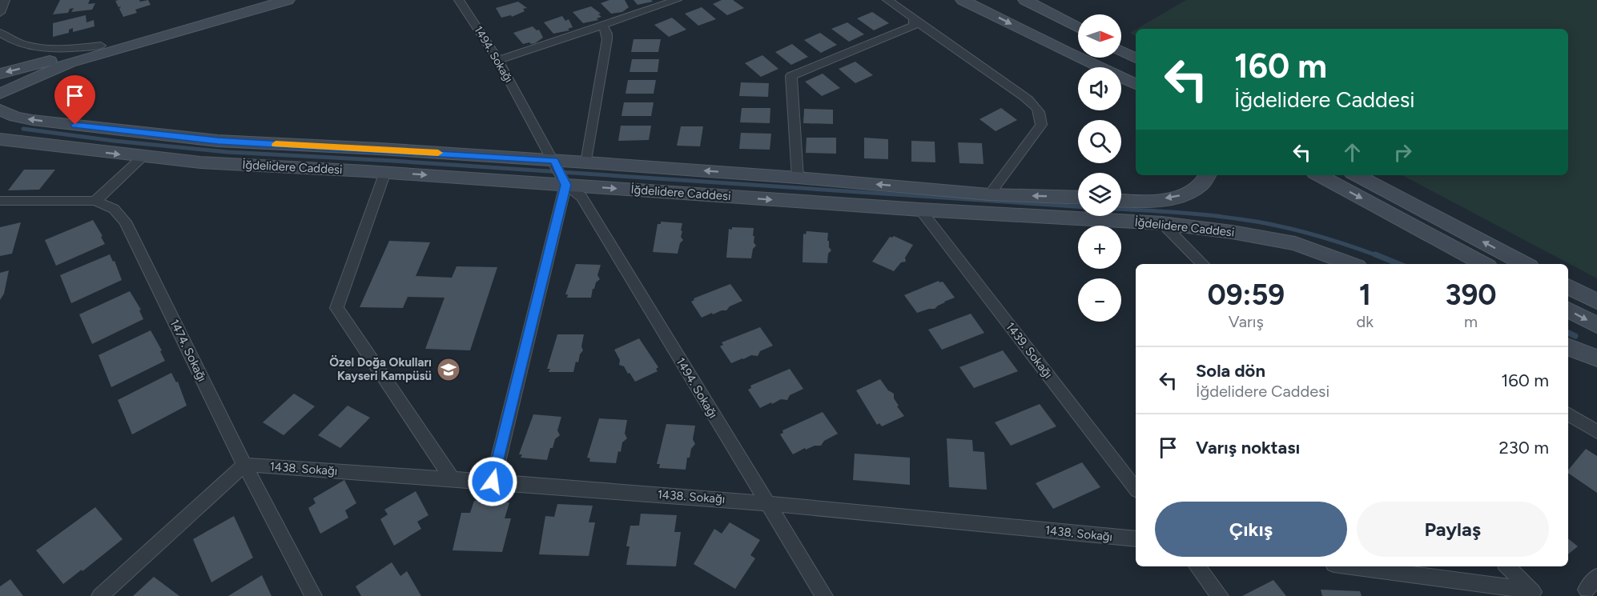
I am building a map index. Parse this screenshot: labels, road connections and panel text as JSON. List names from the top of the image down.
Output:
{
  "streets": {
    "street": [
      "1494. Sokağı",
      "İğdelidere Caddesi",
      "1474. Sokağı",
      "1439. Sokağı",
      "1438. Sokağı"
    ]
  },
  "crossings": [
    ["1494. Sokağı", "İğdelidere Caddesi"],
    ["1494. Sokağı", "1438. Sokağı"],
    ["İğdelidere Caddesi", "1439. Sokağı"],
    ["1474. Sokağı", "1438. Sokağı"]
  ],
  "places": {
    "school or university": ["Özel Doğa Okulları Kayseri Kampüsü"]
  },
  "north": "right",
  "page": {
    "map_buttons": ["+", "−"],
    "turn": ["160 m", "İğdelidere Caddesi"],
    "eta": [
      "09:59",
      "Varış",
      "1",
      "dk",
      "390",
      "m"
    ],
    "list": [
      {
        "name": "Sola dön",
        "note": "İğdelidere Caddesi",
        "value": "160 m"
      },
      {
        "name": "Varış noktası",
        "value": "230 m"
      }
    ],
    "buttons": ["Çıkış", "Paylaş"]
  }
}
